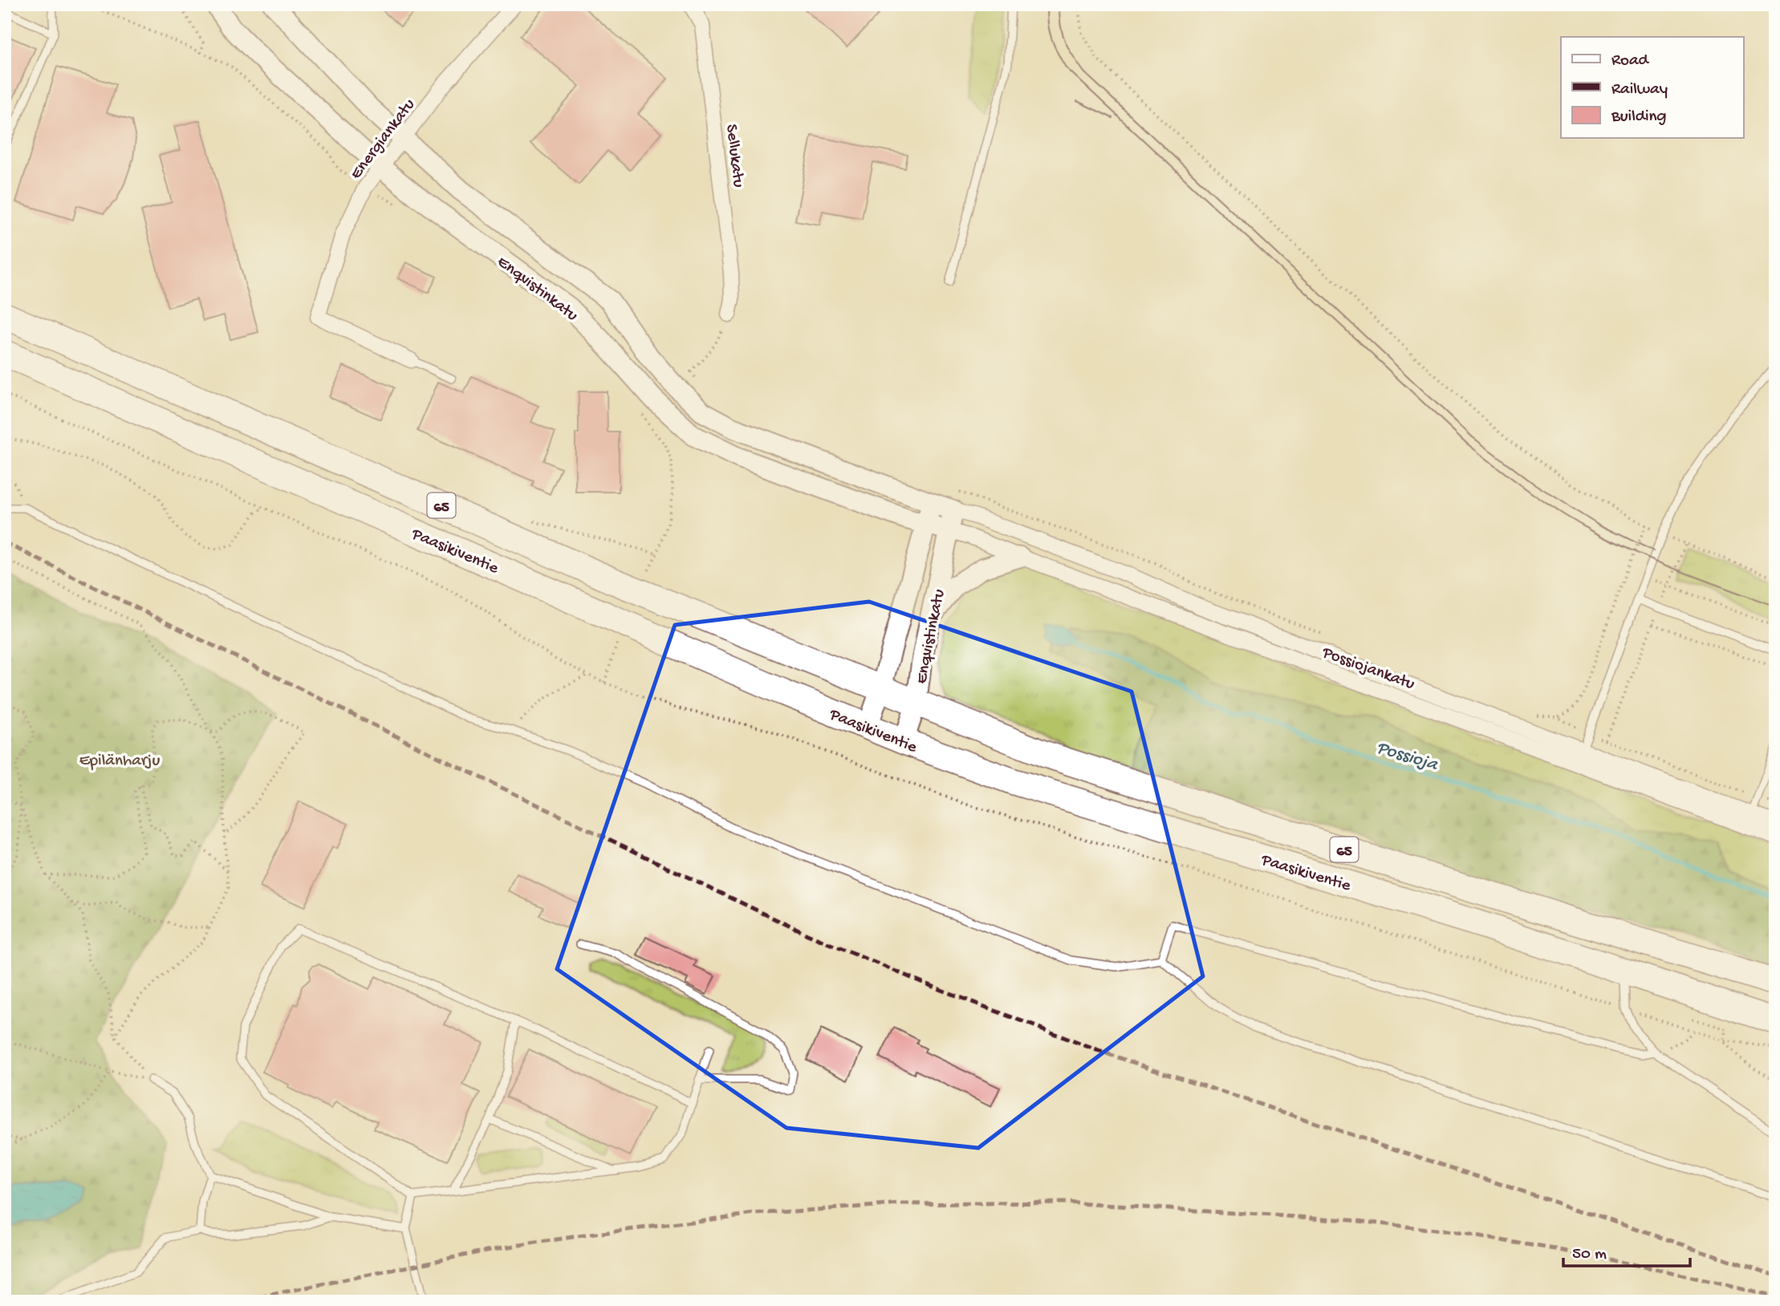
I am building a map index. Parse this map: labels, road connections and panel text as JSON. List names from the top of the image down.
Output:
{
  "streets": {
    "highway": ["65", "Paasikiventie"],
    "main road": ["Enqvistinkatu"],
    "street": ["Energiankatu", "Sellukatu", "Possiojankatu"]
  },
  "crossings": [
    ["Energiankatu", "Enqvistinkatu"],
    ["Enqvistinkatu", "Paasikiventie"],
    ["Enqvistinkatu", "Possiojankatu"]
  ],
  "water": ["Possioja"],
  "parks": ["Epilänharju"],
  "legend": ["Road", "Railway", "Building"],
  "scale_bar": "50 m"
}
